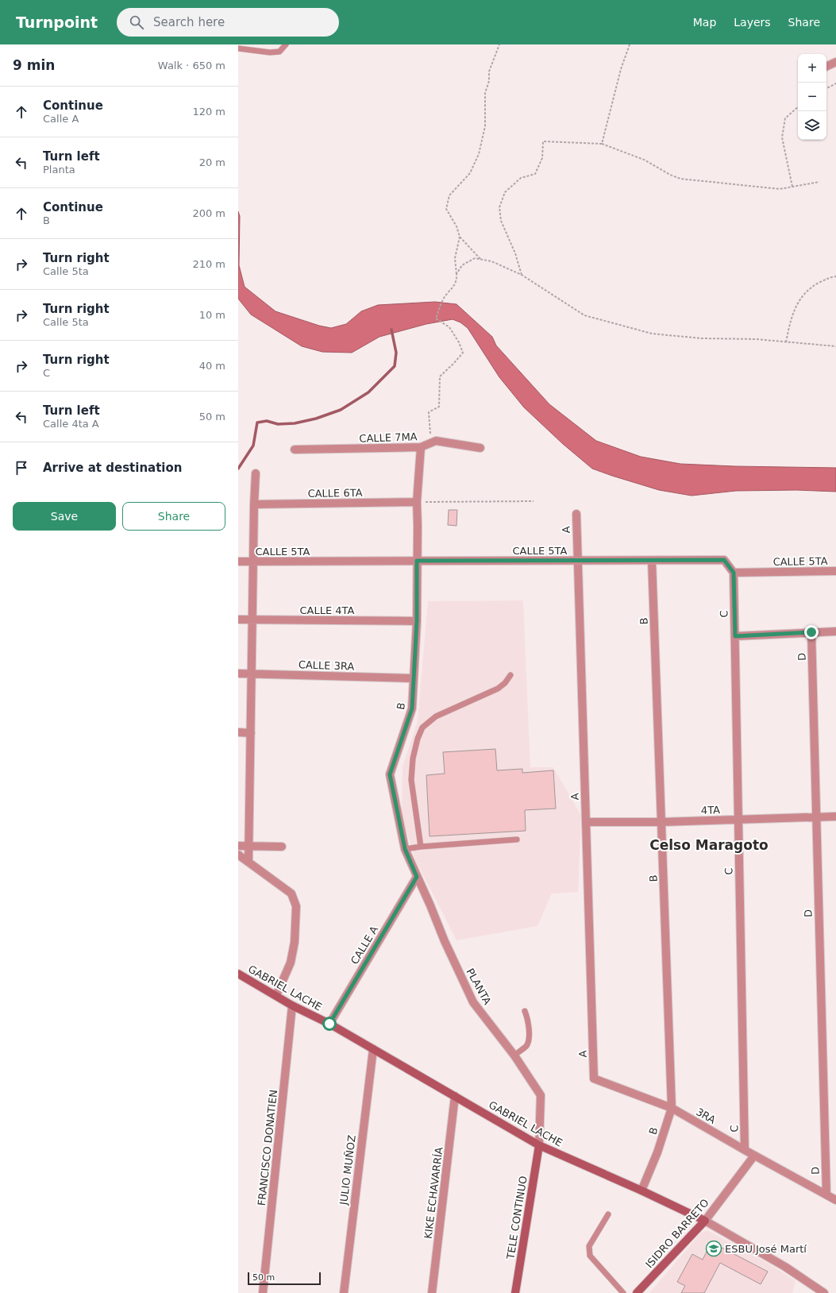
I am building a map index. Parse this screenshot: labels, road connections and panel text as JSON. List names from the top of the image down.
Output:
{
  "streets": {
    "street": [
      "CALLE 7MA",
      "CALLE 6TA",
      "A",
      "CALLE 5TA",
      "CALLE 4TA",
      "C",
      "B",
      "D",
      "CALLE 3RA",
      "4TA",
      "CALLE A",
      "PLANTA",
      "GABRIEL LACHE",
      "3RA",
      "FRANCISCO DONATIEN",
      "JULIO MUÑOZ",
      "KIKE ECHAVARRÍA",
      "TELE CONTINUO",
      "ISIDRO BARRETO"
    ]
  },
  "crossings": [
    ["CALLE 7MA", "B"],
    ["CALLE 6TA", "B"],
    ["A", "CALLE 5TA"],
    ["A", "4TA"],
    ["A", "3RA"],
    ["CALLE 5TA", "C"],
    ["CALLE 5TA", "B"],
    ["CALLE 4TA", "B"],
    ["C", "4TA"],
    ["C", "3RA"],
    ["B", "CALLE 3RA"],
    ["B", "4TA"],
    ["B", "PLANTA"],
    ["B", "GABRIEL LACHE"],
    ["B", "3RA"],
    ["D", "4TA"],
    ["D", "3RA"],
    ["CALLE A", "PLANTA"],
    ["CALLE A", "GABRIEL LACHE"],
    ["PLANTA", "GABRIEL LACHE"],
    ["PLANTA", "TELE CONTINUO"],
    ["GABRIEL LACHE", "FRANCISCO DONATIEN"],
    ["GABRIEL LACHE", "JULIO MUÑOZ"],
    ["GABRIEL LACHE", "KIKE ECHAVARRÍA"],
    ["GABRIEL LACHE", "TELE CONTINUO"],
    ["GABRIEL LACHE", "ISIDRO BARRETO"],
    ["3RA", "ISIDRO BARRETO"]
  ],
  "districts": ["Celso Maragoto"],
  "places": {
    "school or university": ["ESBU José Martí"]
  },
  "scale_bar": "50 m",
  "page": {
    "header": "Turnpoint",
    "search": "Search here",
    "nav": ["Map", "Layers", "Share"],
    "heading": ["9 min", "Walk · 650 m"],
    "map_buttons": ["+", "−"],
    "list": [
      ["Continue", "Calle A", "120 m"],
      ["Turn left", "Planta", "20 m"],
      ["Continue", "B", "200 m"],
      ["Turn right", "Calle 5ta", "210 m"],
      ["Turn right", "Calle 5ta", "10 m"],
      ["Turn right", "C", "40 m"],
      ["Turn left", "Calle 4ta A", "50 m"],
      "Arrive at destination"
    ],
    "buttons": ["Save", "Share"],
    "scale": "50 m"
  }
}
